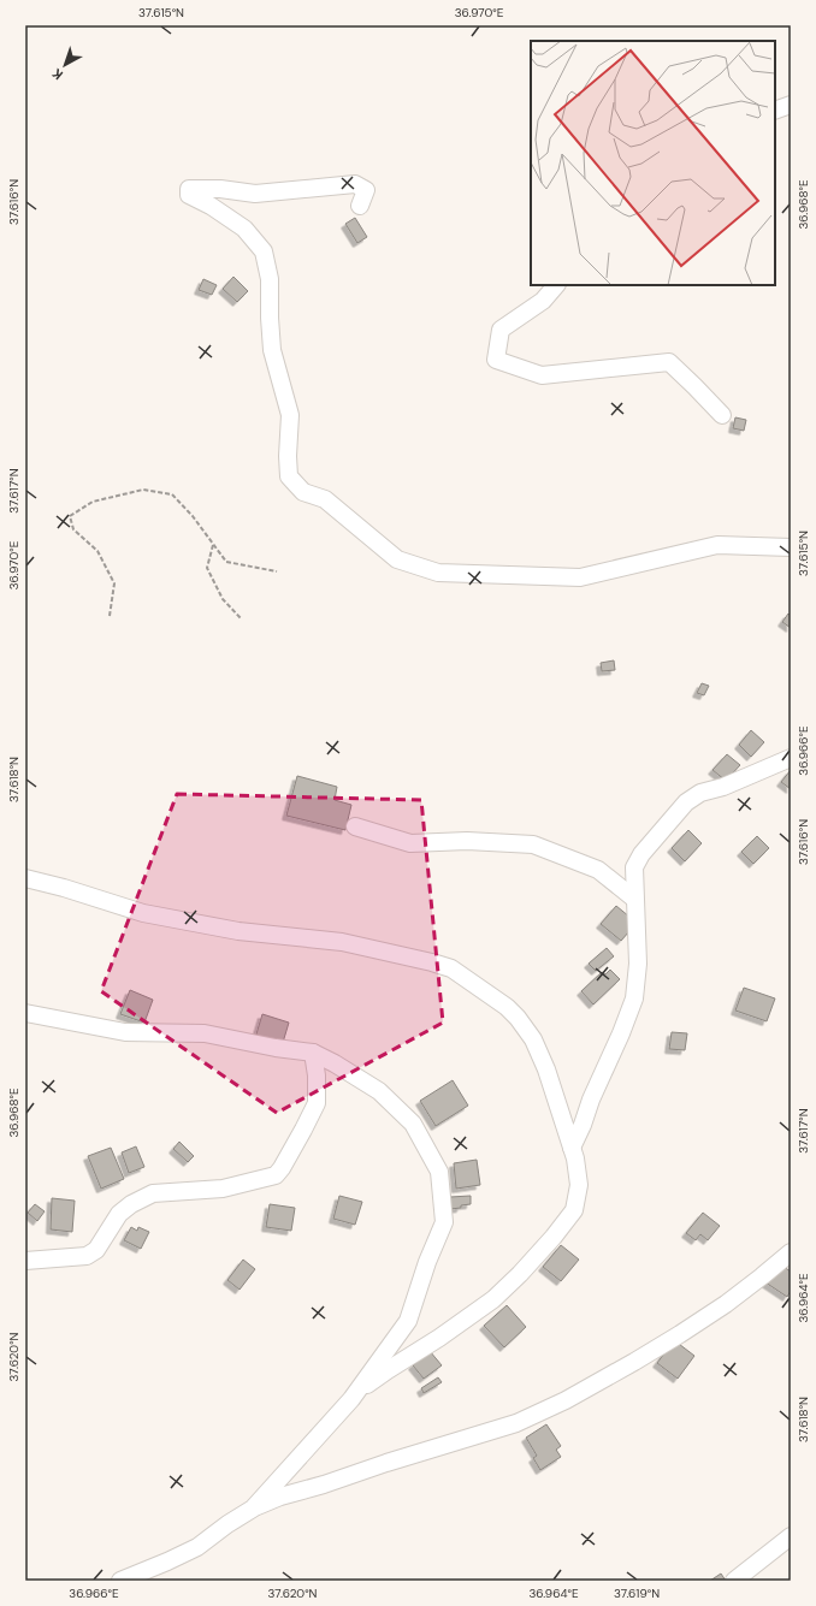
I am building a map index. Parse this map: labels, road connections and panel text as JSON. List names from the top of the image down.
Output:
{
  "north": "bottom left",
  "coordinates": [
    "37.615°N",
    "36.970°E",
    "37.616°N",
    "36.968°E",
    "37.617°N",
    "36.966°E",
    "37.618°N",
    "36.964°E",
    "37.620°N",
    "37.619°N"
  ]
}
